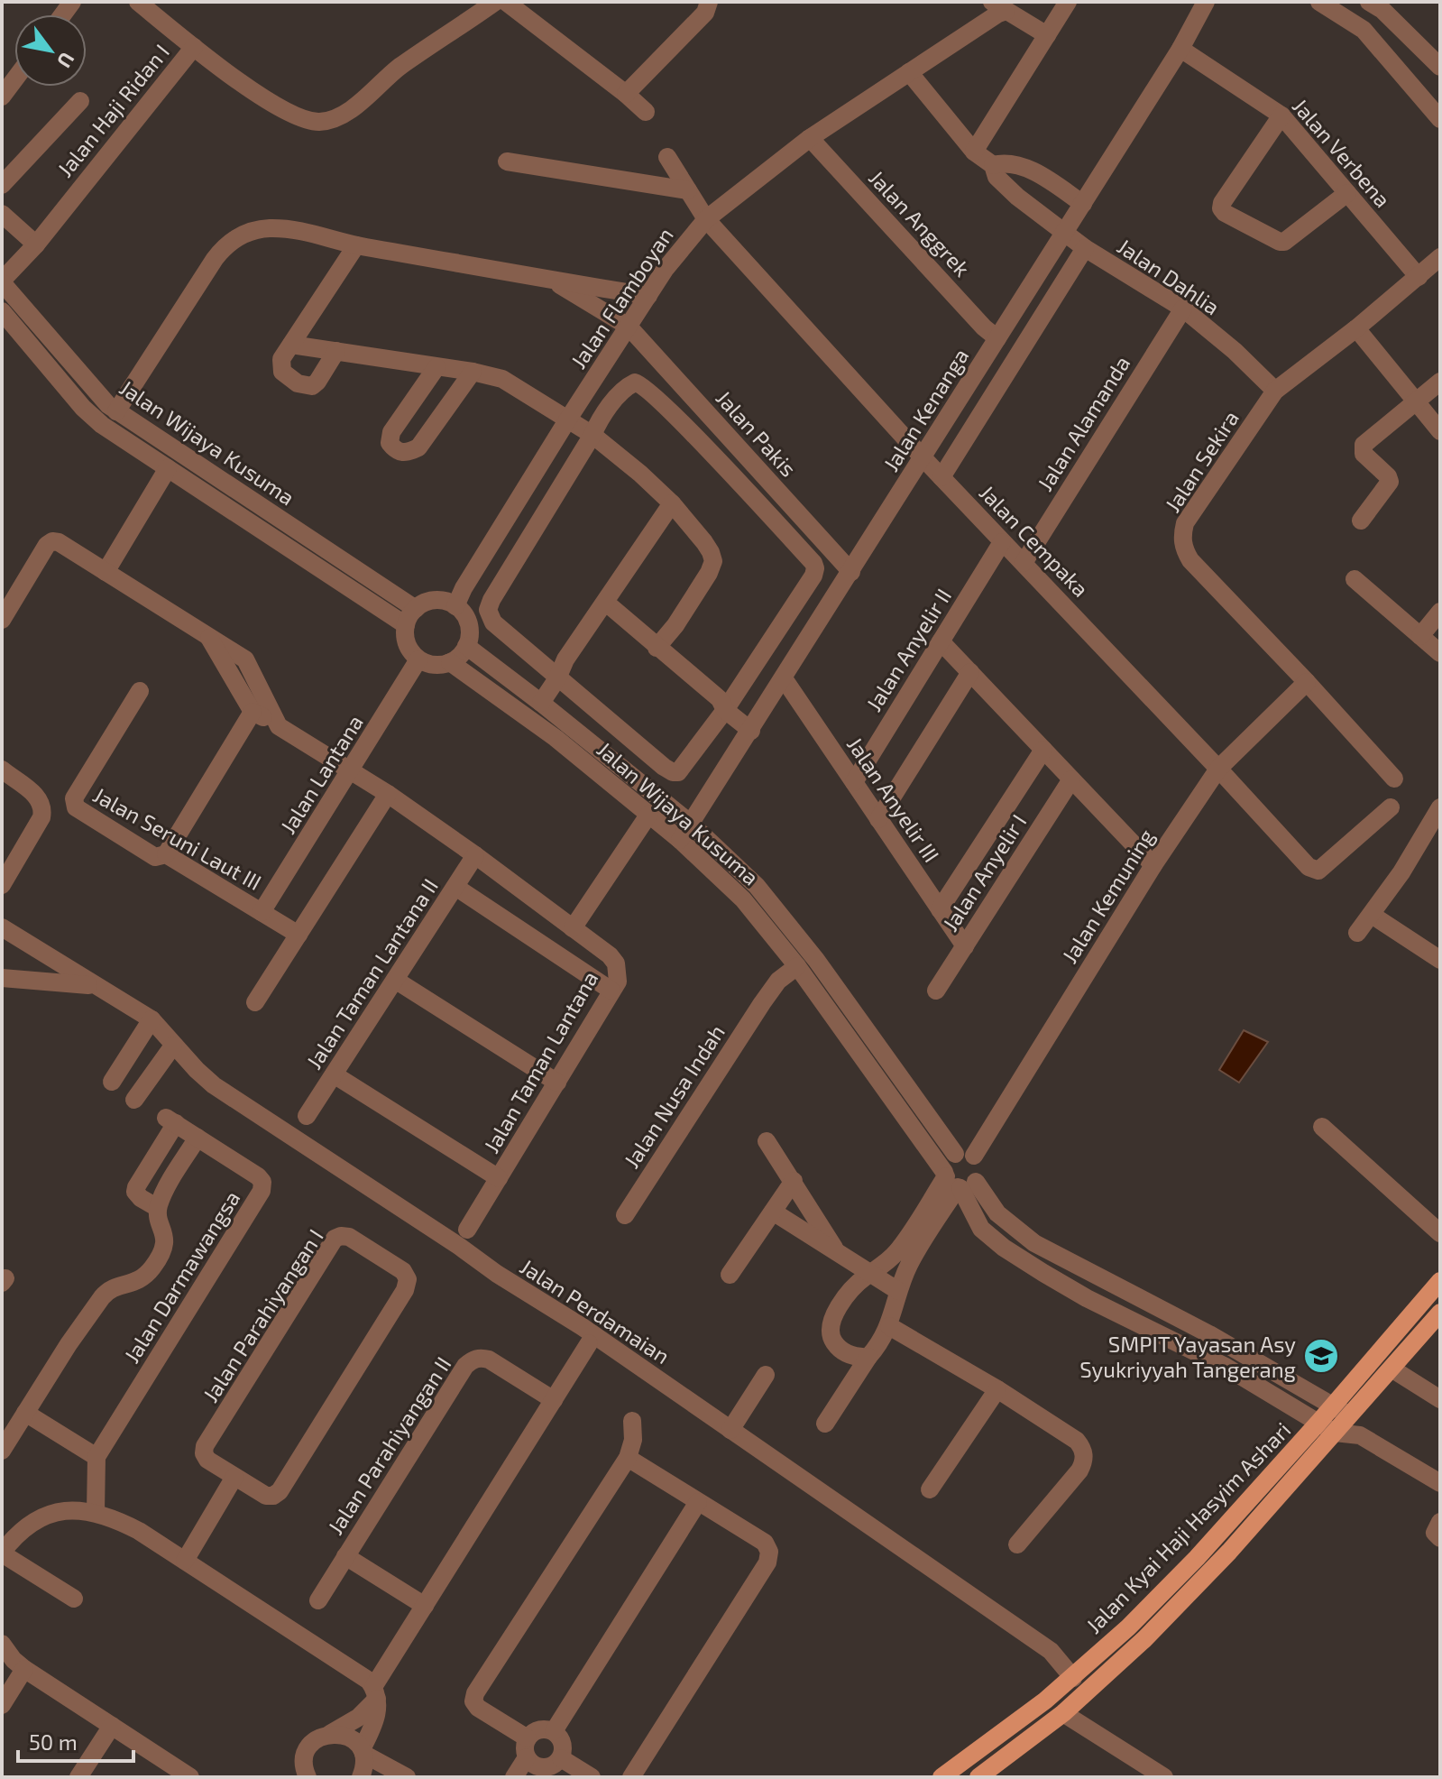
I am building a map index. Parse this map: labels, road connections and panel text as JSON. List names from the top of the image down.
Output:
{
  "streets": {
    "main road": ["Jalan Kyai Haji Hasyim Ashari"],
    "street": [
      "Jalan Haji Ridan I",
      "Jalan Verbena",
      "Jalan Anggrek",
      "Jalan Dahlia",
      "Jalan Flamboyan",
      "Jalan Kenanga",
      "Jalan Alamanda",
      "Jalan Pakis",
      "Jalan Wijaya Kusuma",
      "Jalan Sekira",
      "Jalan Cempaka",
      "Jalan Anyelir II",
      "Jalan Lantana",
      "Jalan Anyelir III",
      "Jalan Seruni Laut III",
      "Jalan Anyelir I",
      "Jalan Kemuning",
      "Jalan Taman Lantana II",
      "Jalan Taman Lantana",
      "Jalan Nusa Indah",
      "Jalan Darmawangsa",
      "Jalan Perdamaian",
      "Jalan Parahiyangan I",
      "Jalan Parahiyangan II"
    ]
  },
  "crossings": [
    ["Jalan Haji Ridan I", "Jalan Wijaya Kusuma"],
    ["Jalan Verbena", "Jalan Kenanga"],
    ["Jalan Verbena", "Jalan Sekira"],
    ["Jalan Anggrek", "Jalan Flamboyan"],
    ["Jalan Anggrek", "Jalan Kenanga"],
    ["Jalan Dahlia", "Jalan Kenanga"],
    ["Jalan Dahlia", "Jalan Alamanda"],
    ["Jalan Dahlia", "Jalan Sekira"],
    ["Jalan Flamboyan", "Jalan Pakis"],
    ["Jalan Flamboyan", "Jalan Wijaya Kusuma"],
    ["Jalan Flamboyan", "Jalan Cempaka"],
    ["Jalan Flamboyan", "Jalan Lantana"],
    ["Jalan Kenanga", "Jalan Pakis"],
    ["Jalan Kenanga", "Jalan Wijaya Kusuma"],
    ["Jalan Kenanga", "Jalan Cempaka"],
    ["Jalan Kenanga", "Jalan Anyelir III"],
    ["Jalan Alamanda", "Jalan Cempaka"],
    ["Jalan Wijaya Kusuma", "Jalan Lantana"],
    ["Jalan Wijaya Kusuma", "Jalan Kemuning"],
    ["Jalan Wijaya Kusuma", "Jalan Nusa Indah"],
    ["Jalan Wijaya Kusuma", "Jalan Kyai Haji Hasyim Ashari"],
    ["Jalan Sekira", "Jalan Kemuning"],
    ["Jalan Cempaka", "Jalan Anyelir II"],
    ["Jalan Cempaka", "Jalan Kemuning"],
    ["Jalan Anyelir II", "Jalan Anyelir III"],
    ["Jalan Lantana", "Jalan Seruni Laut III"],
    ["Jalan Lantana", "Jalan Taman Lantana"],
    ["Jalan Anyelir III", "Jalan Anyelir I"],
    ["Jalan Taman Lantana II", "Jalan Taman Lantana"],
    ["Jalan Perdamaian", "Jalan Kyai Haji Hasyim Ashari"]
  ],
  "places": {
    "school or university": ["SMPIT Yayasan Asy Syukriyyah Tangerang"]
  },
  "scale_bar": "50 m",
  "north": "bottom right"
}
